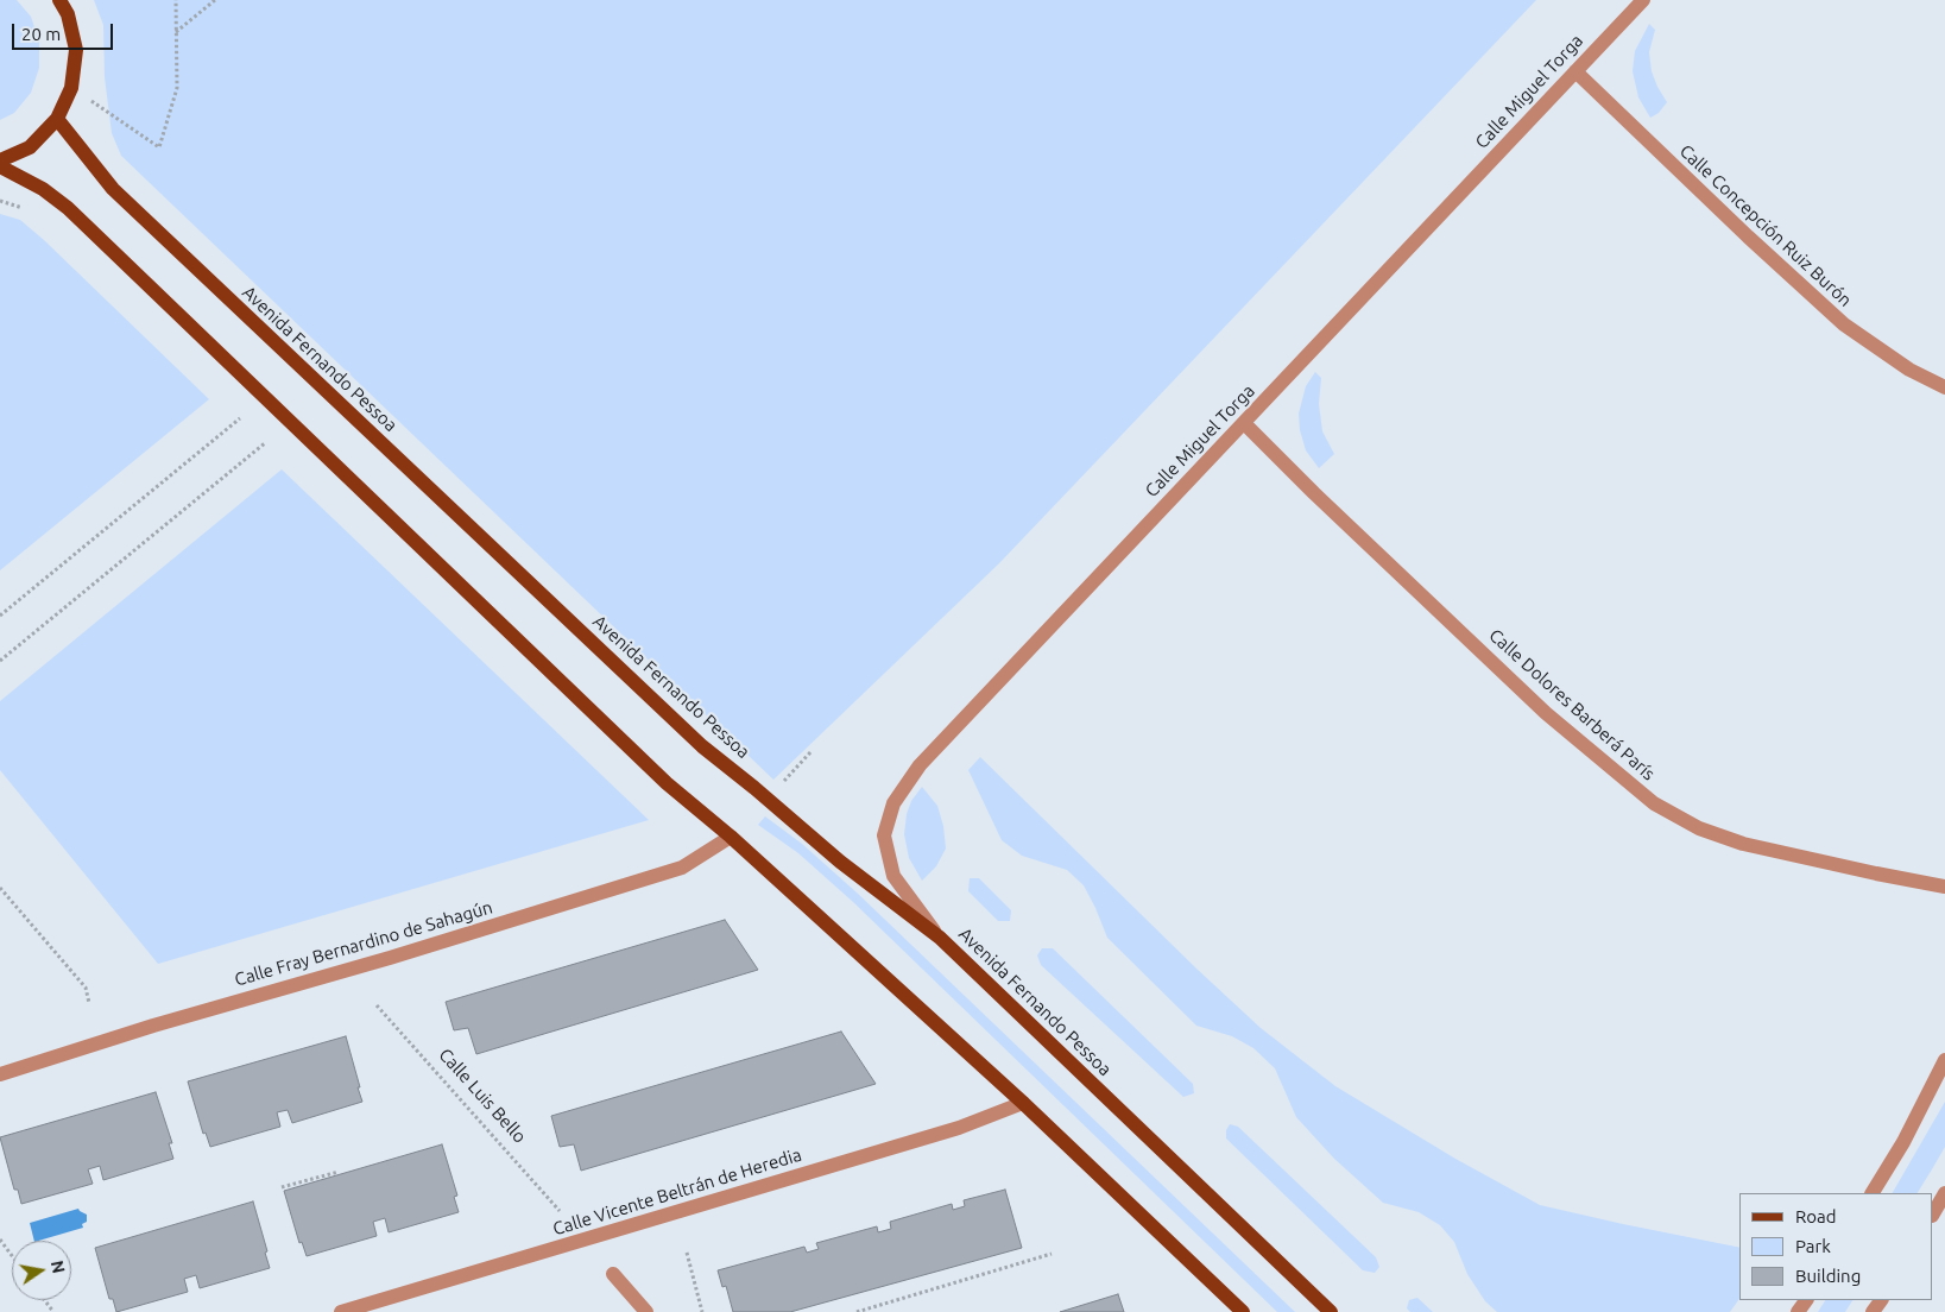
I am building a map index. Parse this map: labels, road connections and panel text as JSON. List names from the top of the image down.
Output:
{
  "streets": {
    "main road": ["Avenida Fernando Pessoa"],
    "street": [
      "Calle Miguel Torga",
      "Calle Concepción Ruiz Burón",
      "Calle Dolores Barberá París",
      "Calle Fray Bernardino de Sahagún",
      "Calle Vicente Beltrán de Heredia"
    ],
    "path": ["Calle Luis Bello"]
  },
  "crossings": [
    ["Calle Miguel Torga", "Calle Concepción Ruiz Burón"],
    ["Calle Miguel Torga", "Avenida Fernando Pessoa"],
    ["Calle Miguel Torga", "Calle Dolores Barberá París"]
  ],
  "legend": ["Road", "Park", "Building"],
  "scale_bar": "20 m",
  "north": "right"
}
